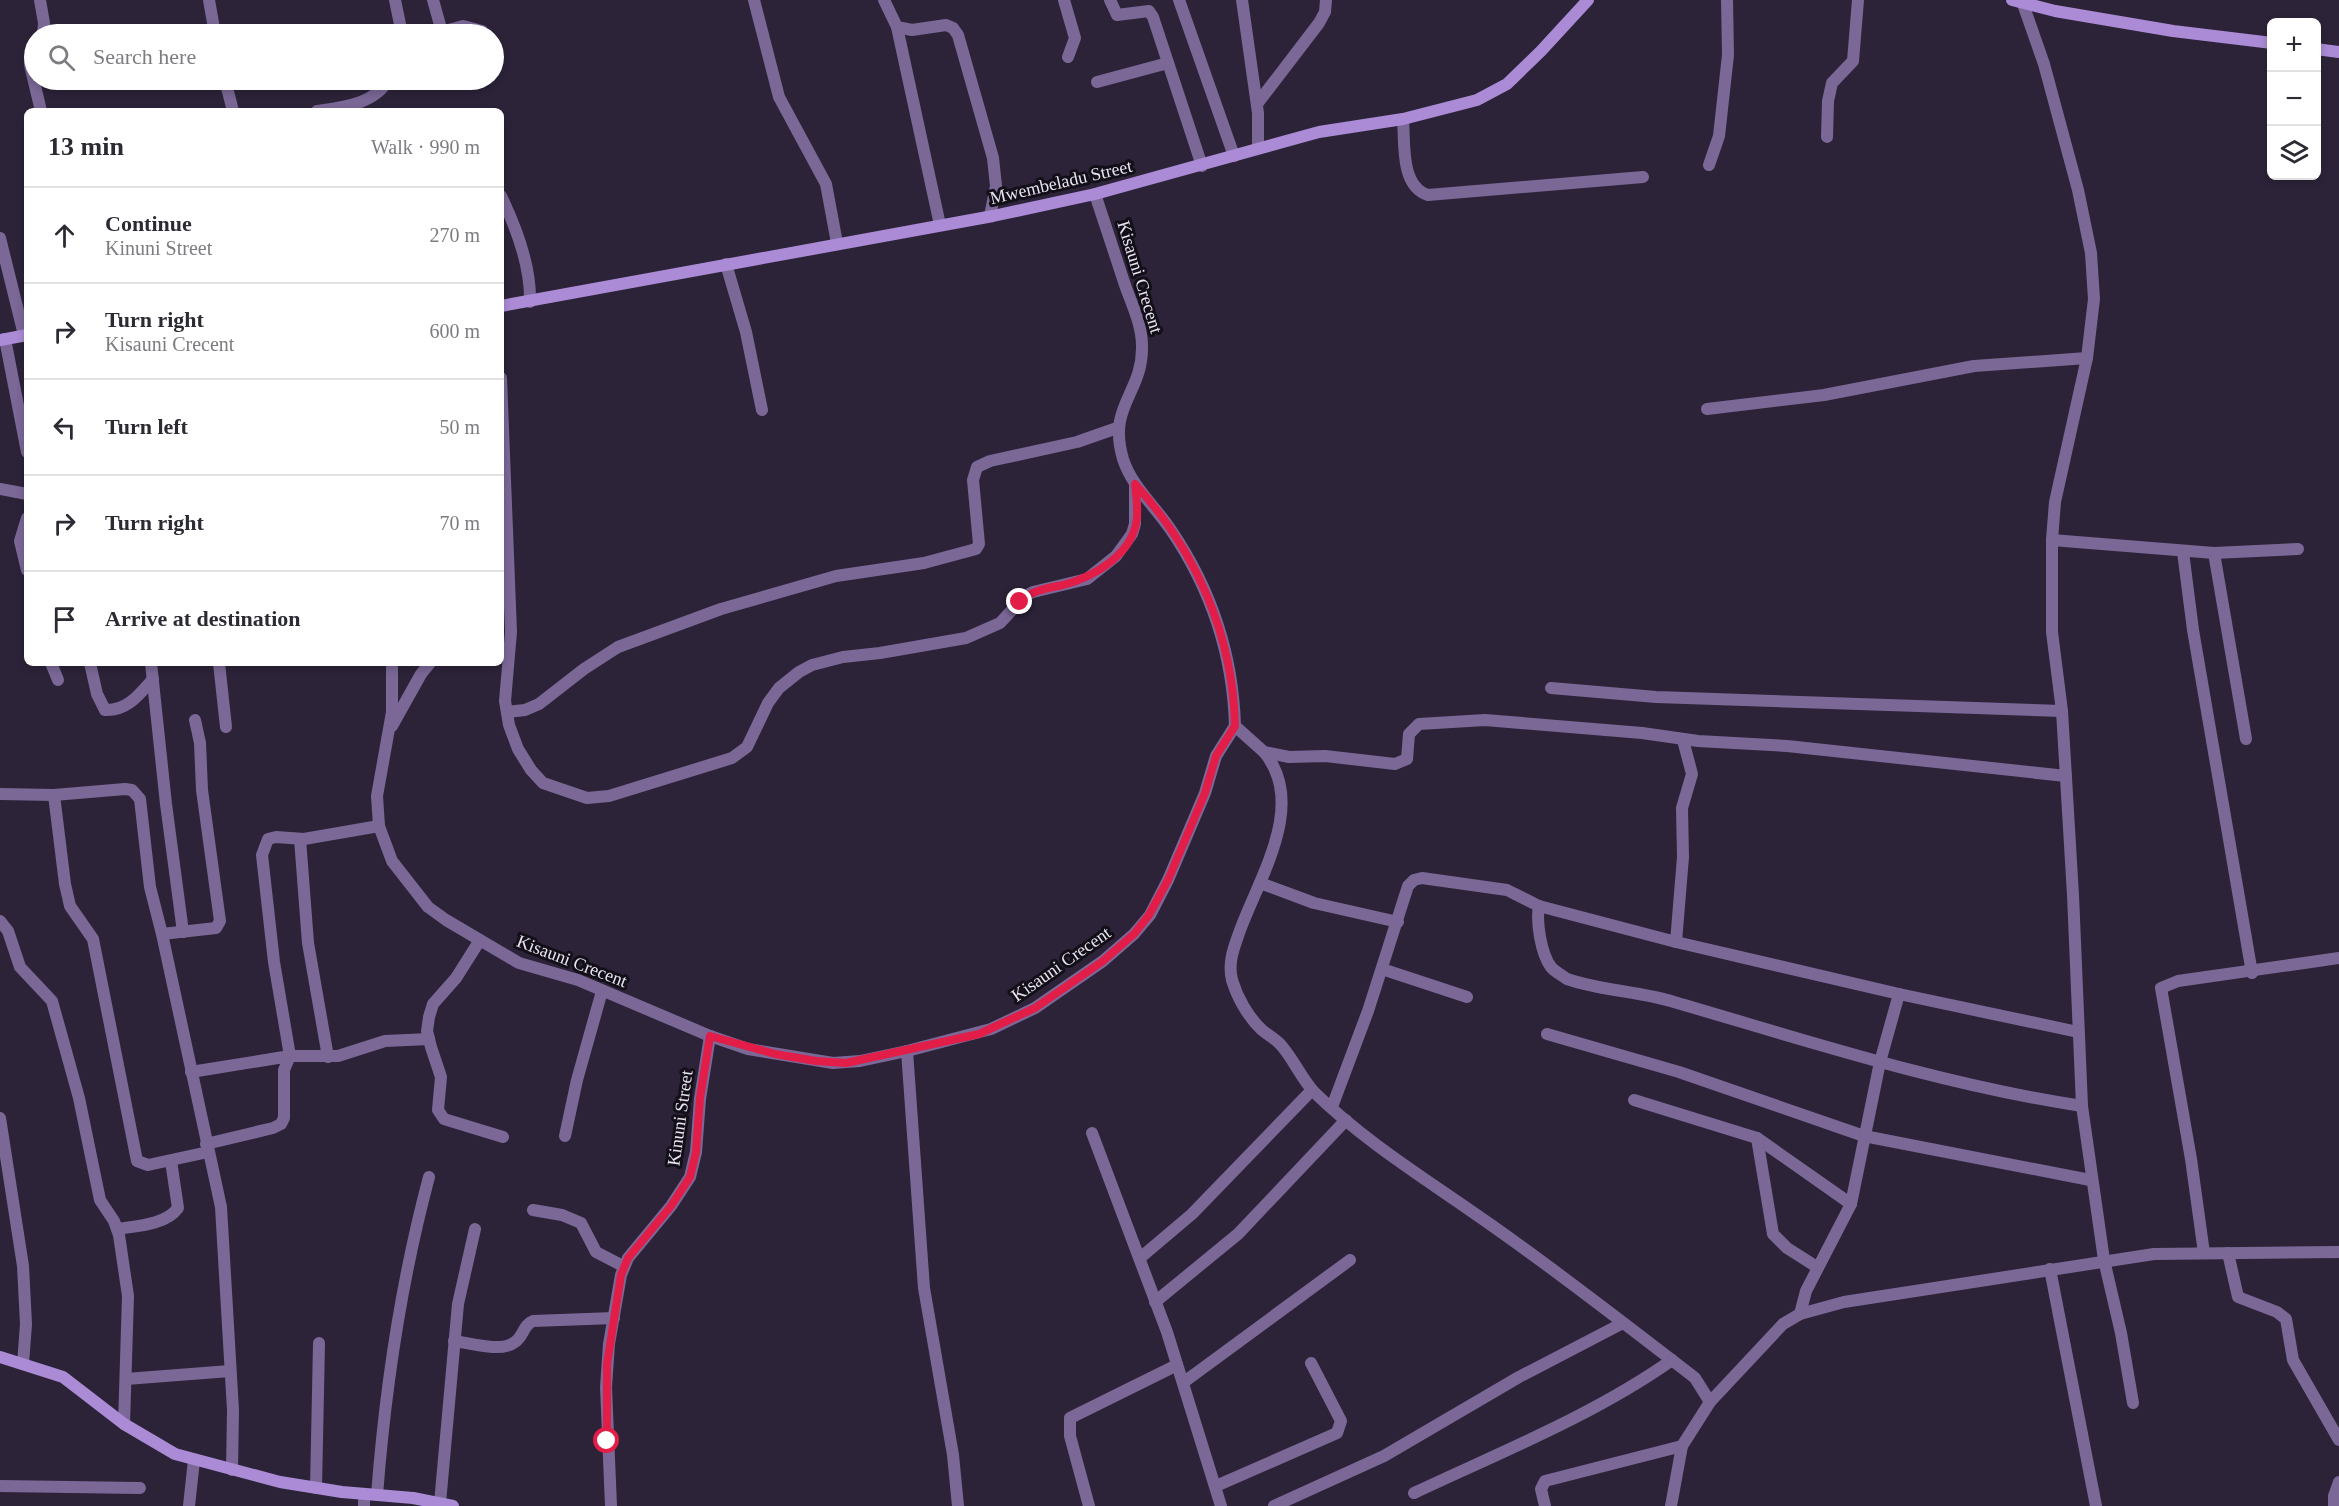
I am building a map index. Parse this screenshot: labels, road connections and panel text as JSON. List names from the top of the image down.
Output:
{
  "streets": {
    "street": ["Mwembeladu Street", "Kisauni Crecent", "Kinuni Street"]
  },
  "crossings": [
    ["Mwembeladu Street", "Kisauni Crecent"],
    ["Kisauni Crecent", "Kinuni Street"]
  ],
  "page": {
    "map_buttons": ["+", "−"],
    "search": "Search here",
    "heading": ["13 min", "Walk · 990 m"],
    "list": [
      ["Continue", "Kinuni Street", "270 m"],
      ["Turn right", "Kisauni Crecent", "600 m"],
      ["Turn left", "50 m"],
      ["Turn right", "70 m"],
      "Arrive at destination"
    ]
  }
}
